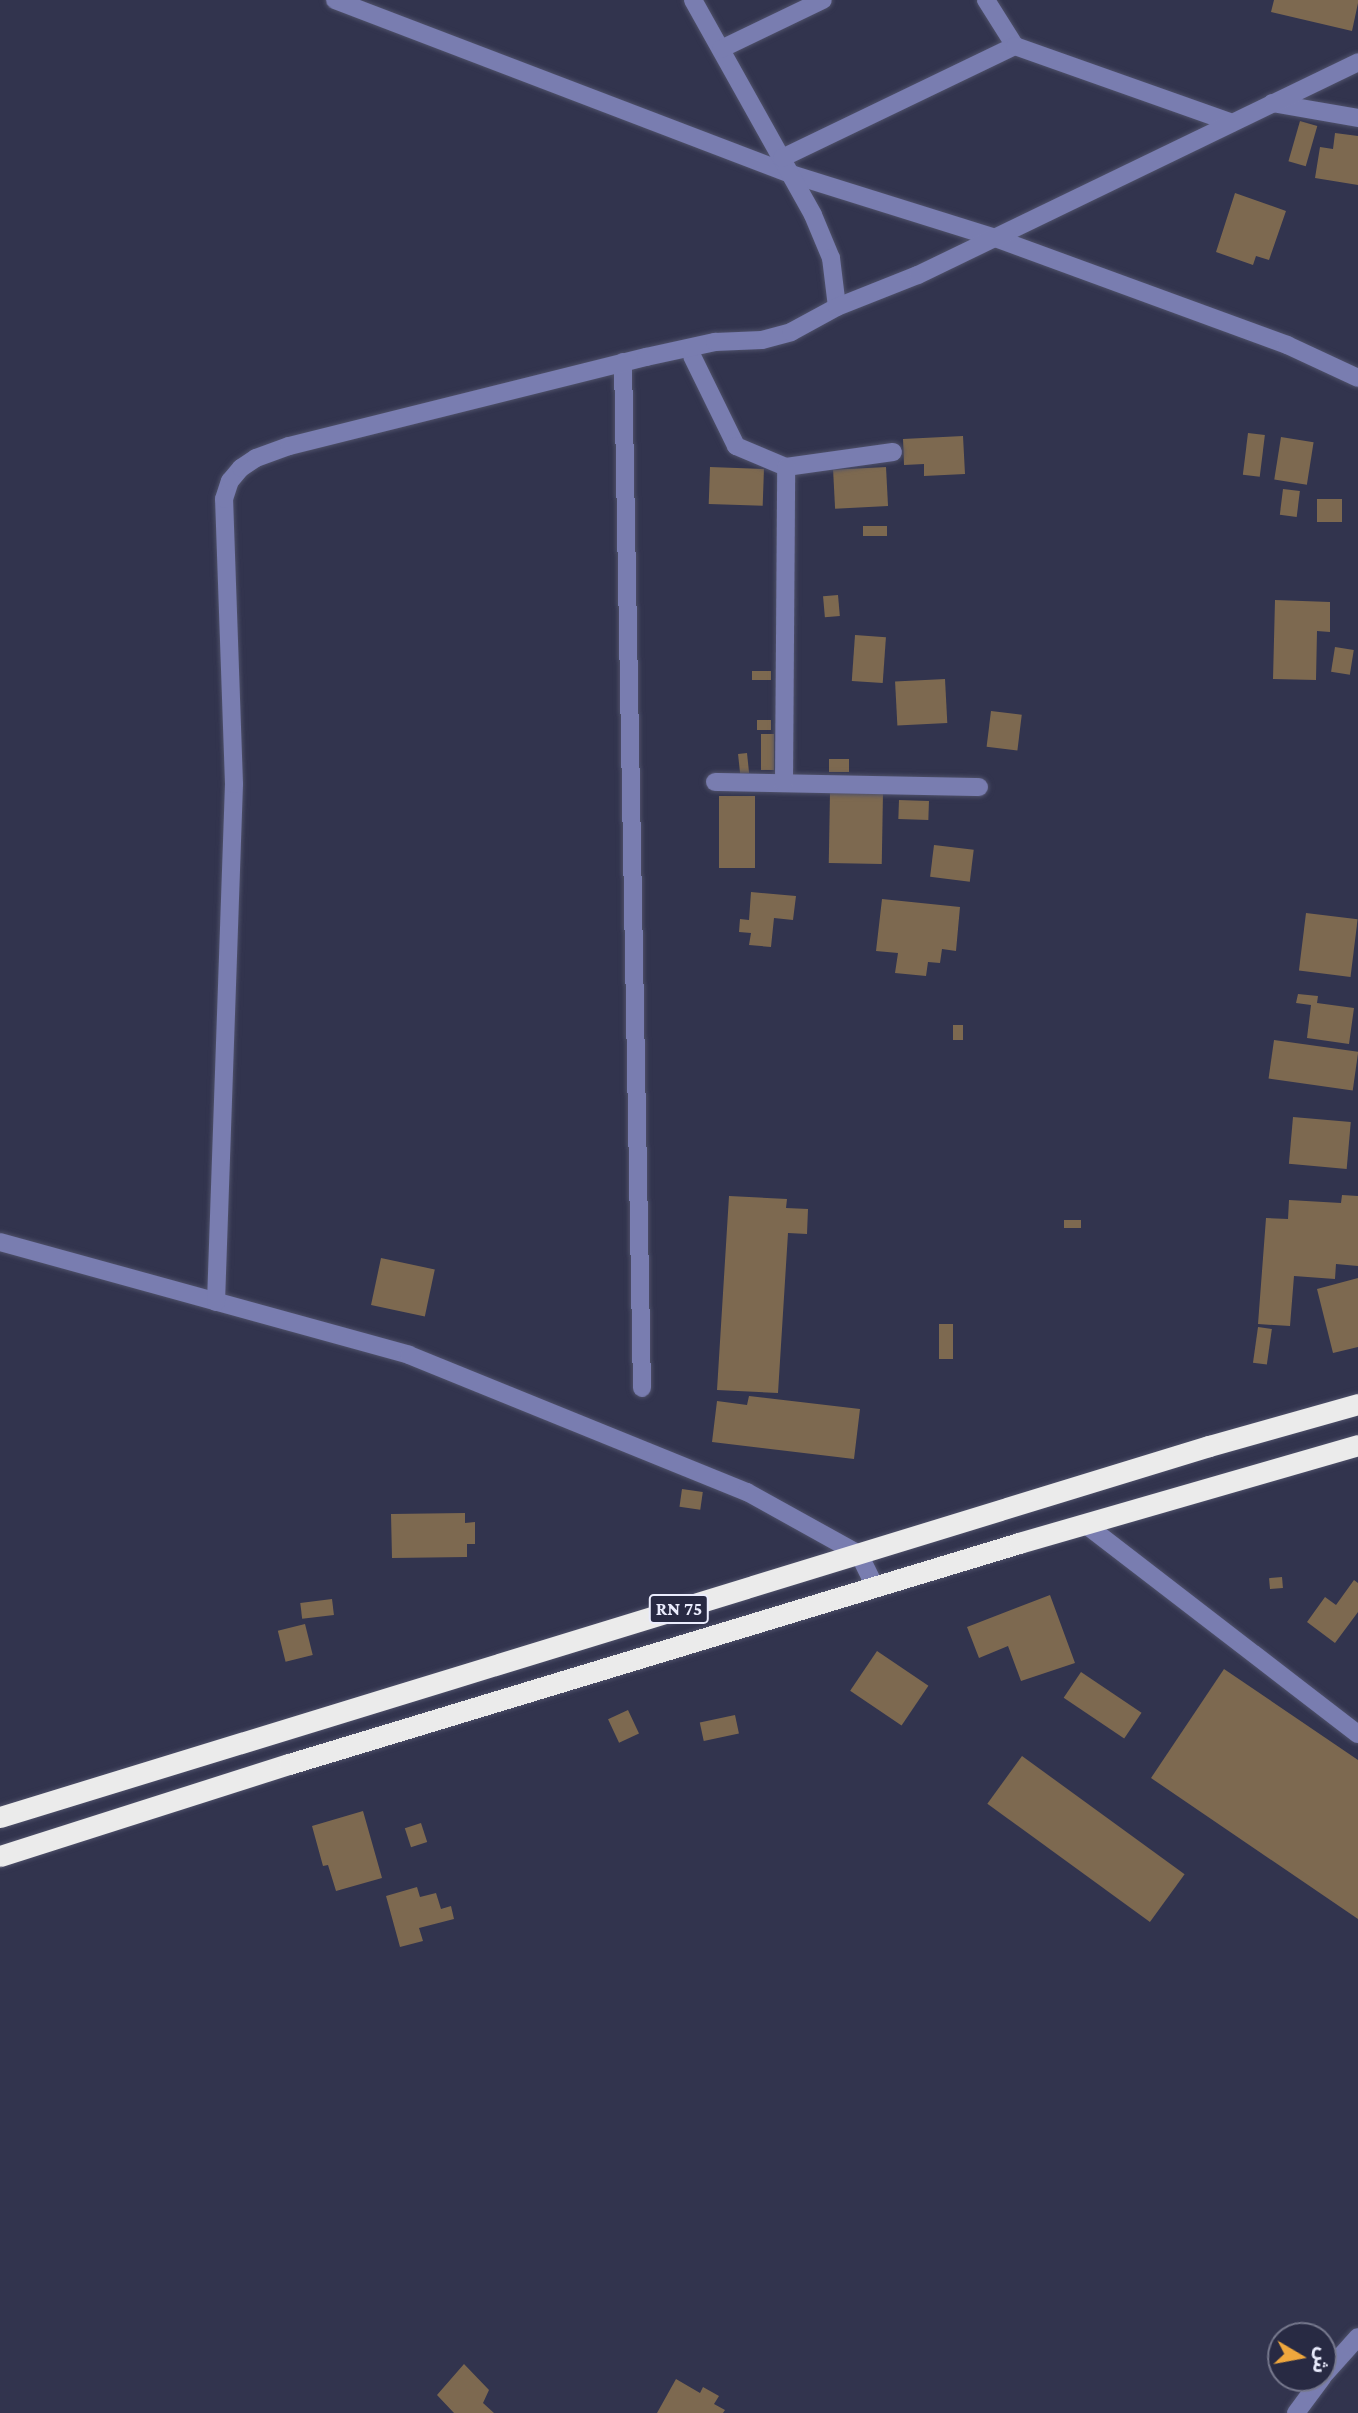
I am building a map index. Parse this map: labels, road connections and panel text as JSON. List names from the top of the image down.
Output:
{
  "streets": {
    "highway": ["RN 75"]
  },
  "north": "right"
}
